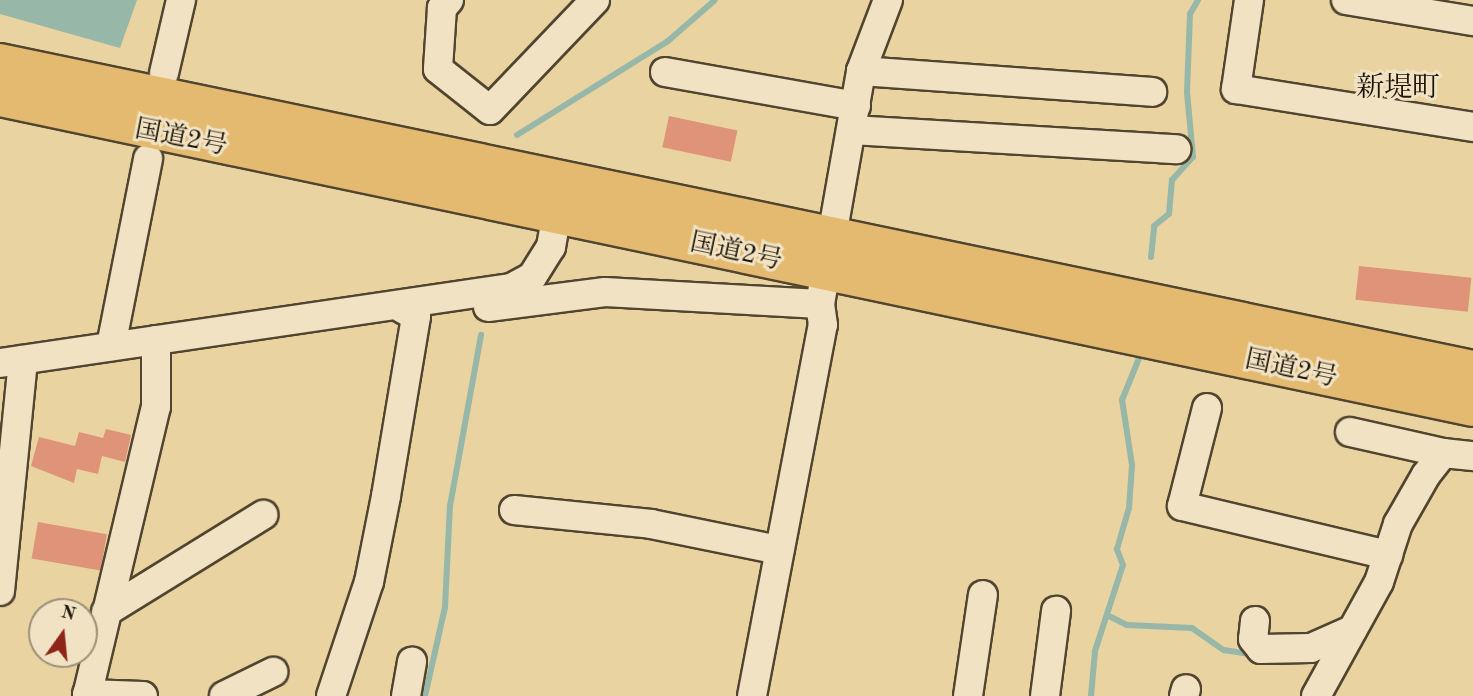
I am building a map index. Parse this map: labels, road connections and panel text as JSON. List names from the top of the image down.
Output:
{
  "streets": {
    "highway": ["国道2号"]
  },
  "districts": ["新堤町"],
  "north": "top"
}
